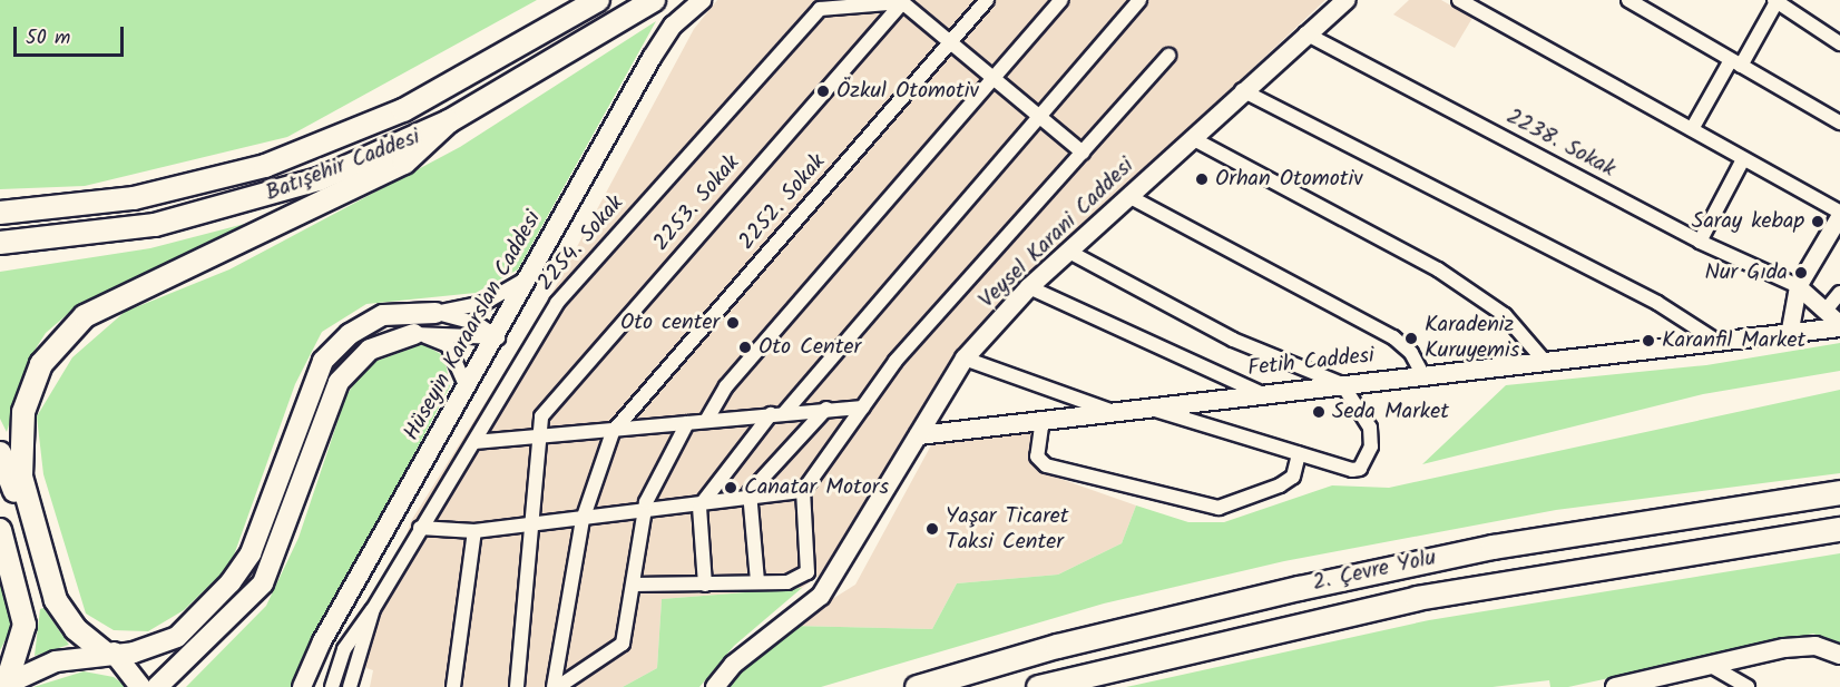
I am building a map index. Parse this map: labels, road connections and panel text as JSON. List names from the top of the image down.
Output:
{
  "streets": {
    "highway": ["Batışehir Caddesi", "2. Çevre Yolu"],
    "main road": ["Veysel Karani Caddesi", "Hüseyin Karaarslan Caddesi", "Fetih Caddesi"],
    "street": [
      "2238. Sokak",
      "2252. Sokak",
      "2253. Sokak",
      "2254. Sokak"
    ]
  },
  "crossings": [
    ["2238. Sokak", "Veysel Karani Caddesi"],
    ["2253. Sokak", "2254. Sokak"],
    ["Veysel Karani Caddesi", "Fetih Caddesi"]
  ],
  "places": [
    "Özkul Otomotiv",
    "Orhan Otomotiv",
    "Saray kebap",
    "Nur Gıda",
    "Oto center",
    "Karadeniz Kuruyemis",
    "Karanfil Market",
    "Oto Center",
    "Seda Market",
    "Canatar Motors",
    "Yaşar Ticaret Taksi Center"
  ],
  "scale_bar": "50 m"
}
